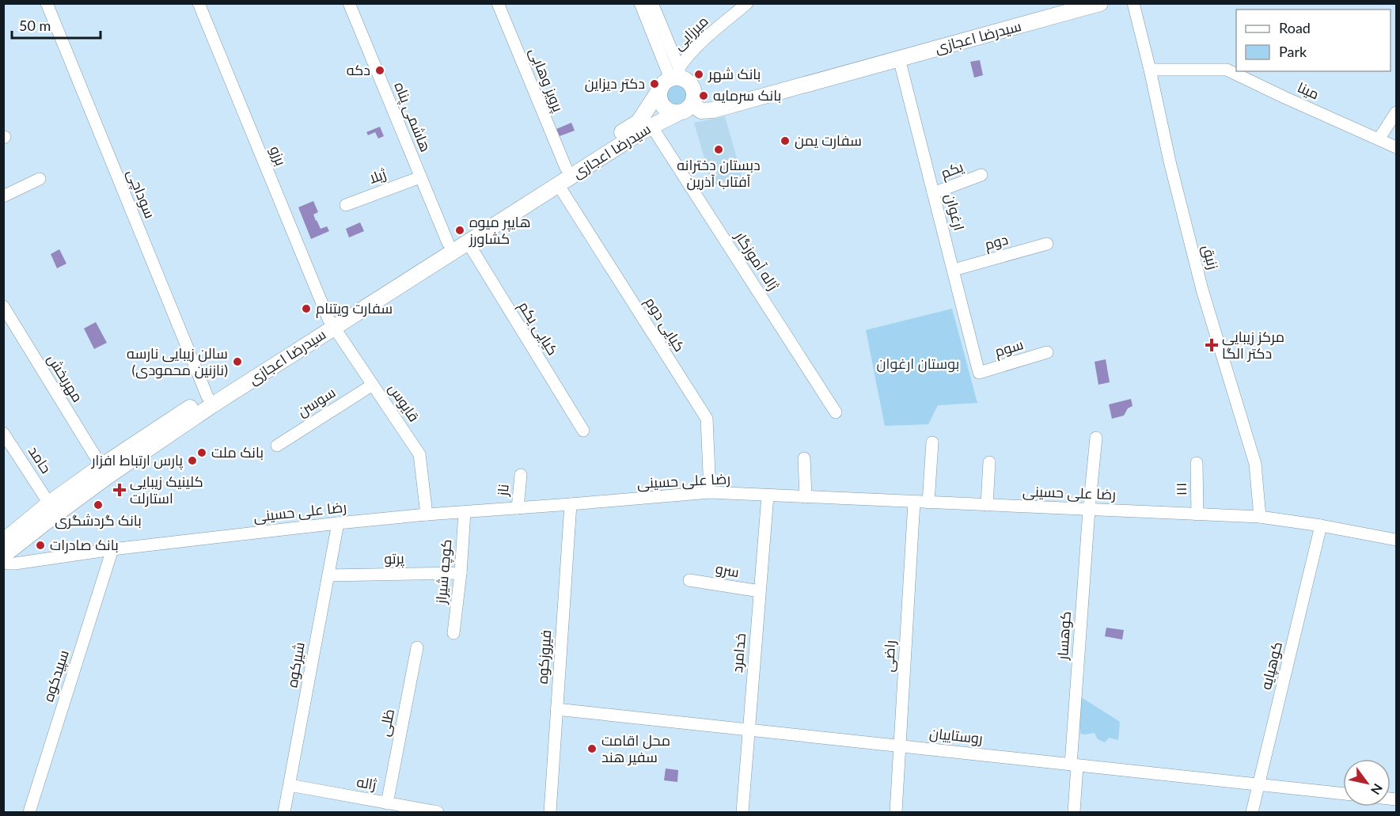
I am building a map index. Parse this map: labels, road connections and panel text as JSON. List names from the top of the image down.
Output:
{
  "streets": {
    "main road": ["سیدرضا اعجازی"],
    "street": [
      "میرزایی",
      "پرویز وهابی",
      "مینا",
      "هاشمی پناه",
      "برزو",
      "یکم",
      "ژیلا",
      "سوداچی",
      "ارغوان",
      "دوم",
      "زنبق",
      "ژاله آموزگار",
      "کیایی دوم",
      "کیایی یکم",
      "سوم",
      "مهربخش",
      "سوسن",
      "قایوس",
      "حامد",
      "رضا علی حسینی",
      "۱۱۱",
      "ناز",
      "پرتو",
      "سرو",
      "کوچه شیراز",
      "کوهسار",
      "خدامرد",
      "راضی",
      "فیروزکوه",
      "شیرکوه",
      "کوهپایه",
      "سپیدکوه",
      "ظلی",
      "روستاییان",
      "ژاله"
    ]
  },
  "crossings": [
    ["میرزایی", "سیدرضا اعجازی"],
    ["سیدرضا اعجازی", "پرویز وهابی"],
    ["سیدرضا اعجازی", "هاشمی پناه"],
    ["سیدرضا اعجازی", "برزو"],
    ["سیدرضا اعجازی", "سوداچی"],
    ["سیدرضا اعجازی", "ارغوان"],
    ["سیدرضا اعجازی", "ژاله آموزگار"],
    ["سیدرضا اعجازی", "کیایی دوم"],
    ["سیدرضا اعجازی", "کیایی یکم"],
    ["سیدرضا اعجازی", "مهربخش"],
    ["سیدرضا اعجازی", "قایوس"],
    ["سیدرضا اعجازی", "حامد"],
    ["مینا", "زنبق"],
    ["هاشمی پناه", "ژیلا"],
    ["برزو", "قایوس"],
    ["یکم", "ارغوان"],
    ["ارغوان", "دوم"],
    ["ارغوان", "سوم"],
    ["زنبق", "رضا علی حسینی"],
    ["کیایی دوم", "رضا علی حسینی"],
    ["سوسن", "قایوس"],
    ["قایوس", "رضا علی حسینی"],
    ["رضا علی حسینی", "۱۱۱"],
    ["رضا علی حسینی", "ناز"],
    ["رضا علی حسینی", "کوچه شیراز"],
    ["رضا علی حسینی", "کوهسار"],
    ["رضا علی حسینی", "خدامرد"],
    ["رضا علی حسینی", "راضی"],
    ["رضا علی حسینی", "فیروزکوه"],
    ["رضا علی حسینی", "شیرکوه"],
    ["رضا علی حسینی", "کوهپایه"],
    ["رضا علی حسینی", "سپیدکوه"],
    ["پرتو", "کوچه شیراز"],
    ["پرتو", "شیرکوه"],
    ["سرو", "خدامرد"],
    ["کوهسار", "روستاییان"],
    ["خدامرد", "روستاییان"],
    ["راضی", "روستاییان"],
    ["فیروزکوه", "روستاییان"],
    ["شیرکوه", "ژاله"],
    ["کوهپایه", "روستاییان"],
    ["ظلی", "ژاله"]
  ],
  "parks": ["بوستان ارغوان"],
  "places": {
    "other": [
      "دکه",
      "بانک شهر",
      "دکتر دیزاین",
      "بانک سرمایه",
      "سفارت یمن",
      "دبستان دخترانه آفتاب آذرین",
      "هایپر میوه کشاورز",
      "سفارت ویتنام",
      "سالن زیبایی نارسه (نازنین محمودی)",
      "بانک ملت",
      "پارس ارتباط افزار",
      "بانک گردشگری",
      "بانک صادرات",
      "محل اقامت سفیر هند"
    ],
    "health": ["مرکز زیبایی دکتر الگا", "کلینیک زیبایی استارلت"]
  },
  "legend": ["Road", "Park"],
  "scale_bar": "50 m",
  "north": "bottom right"
}
